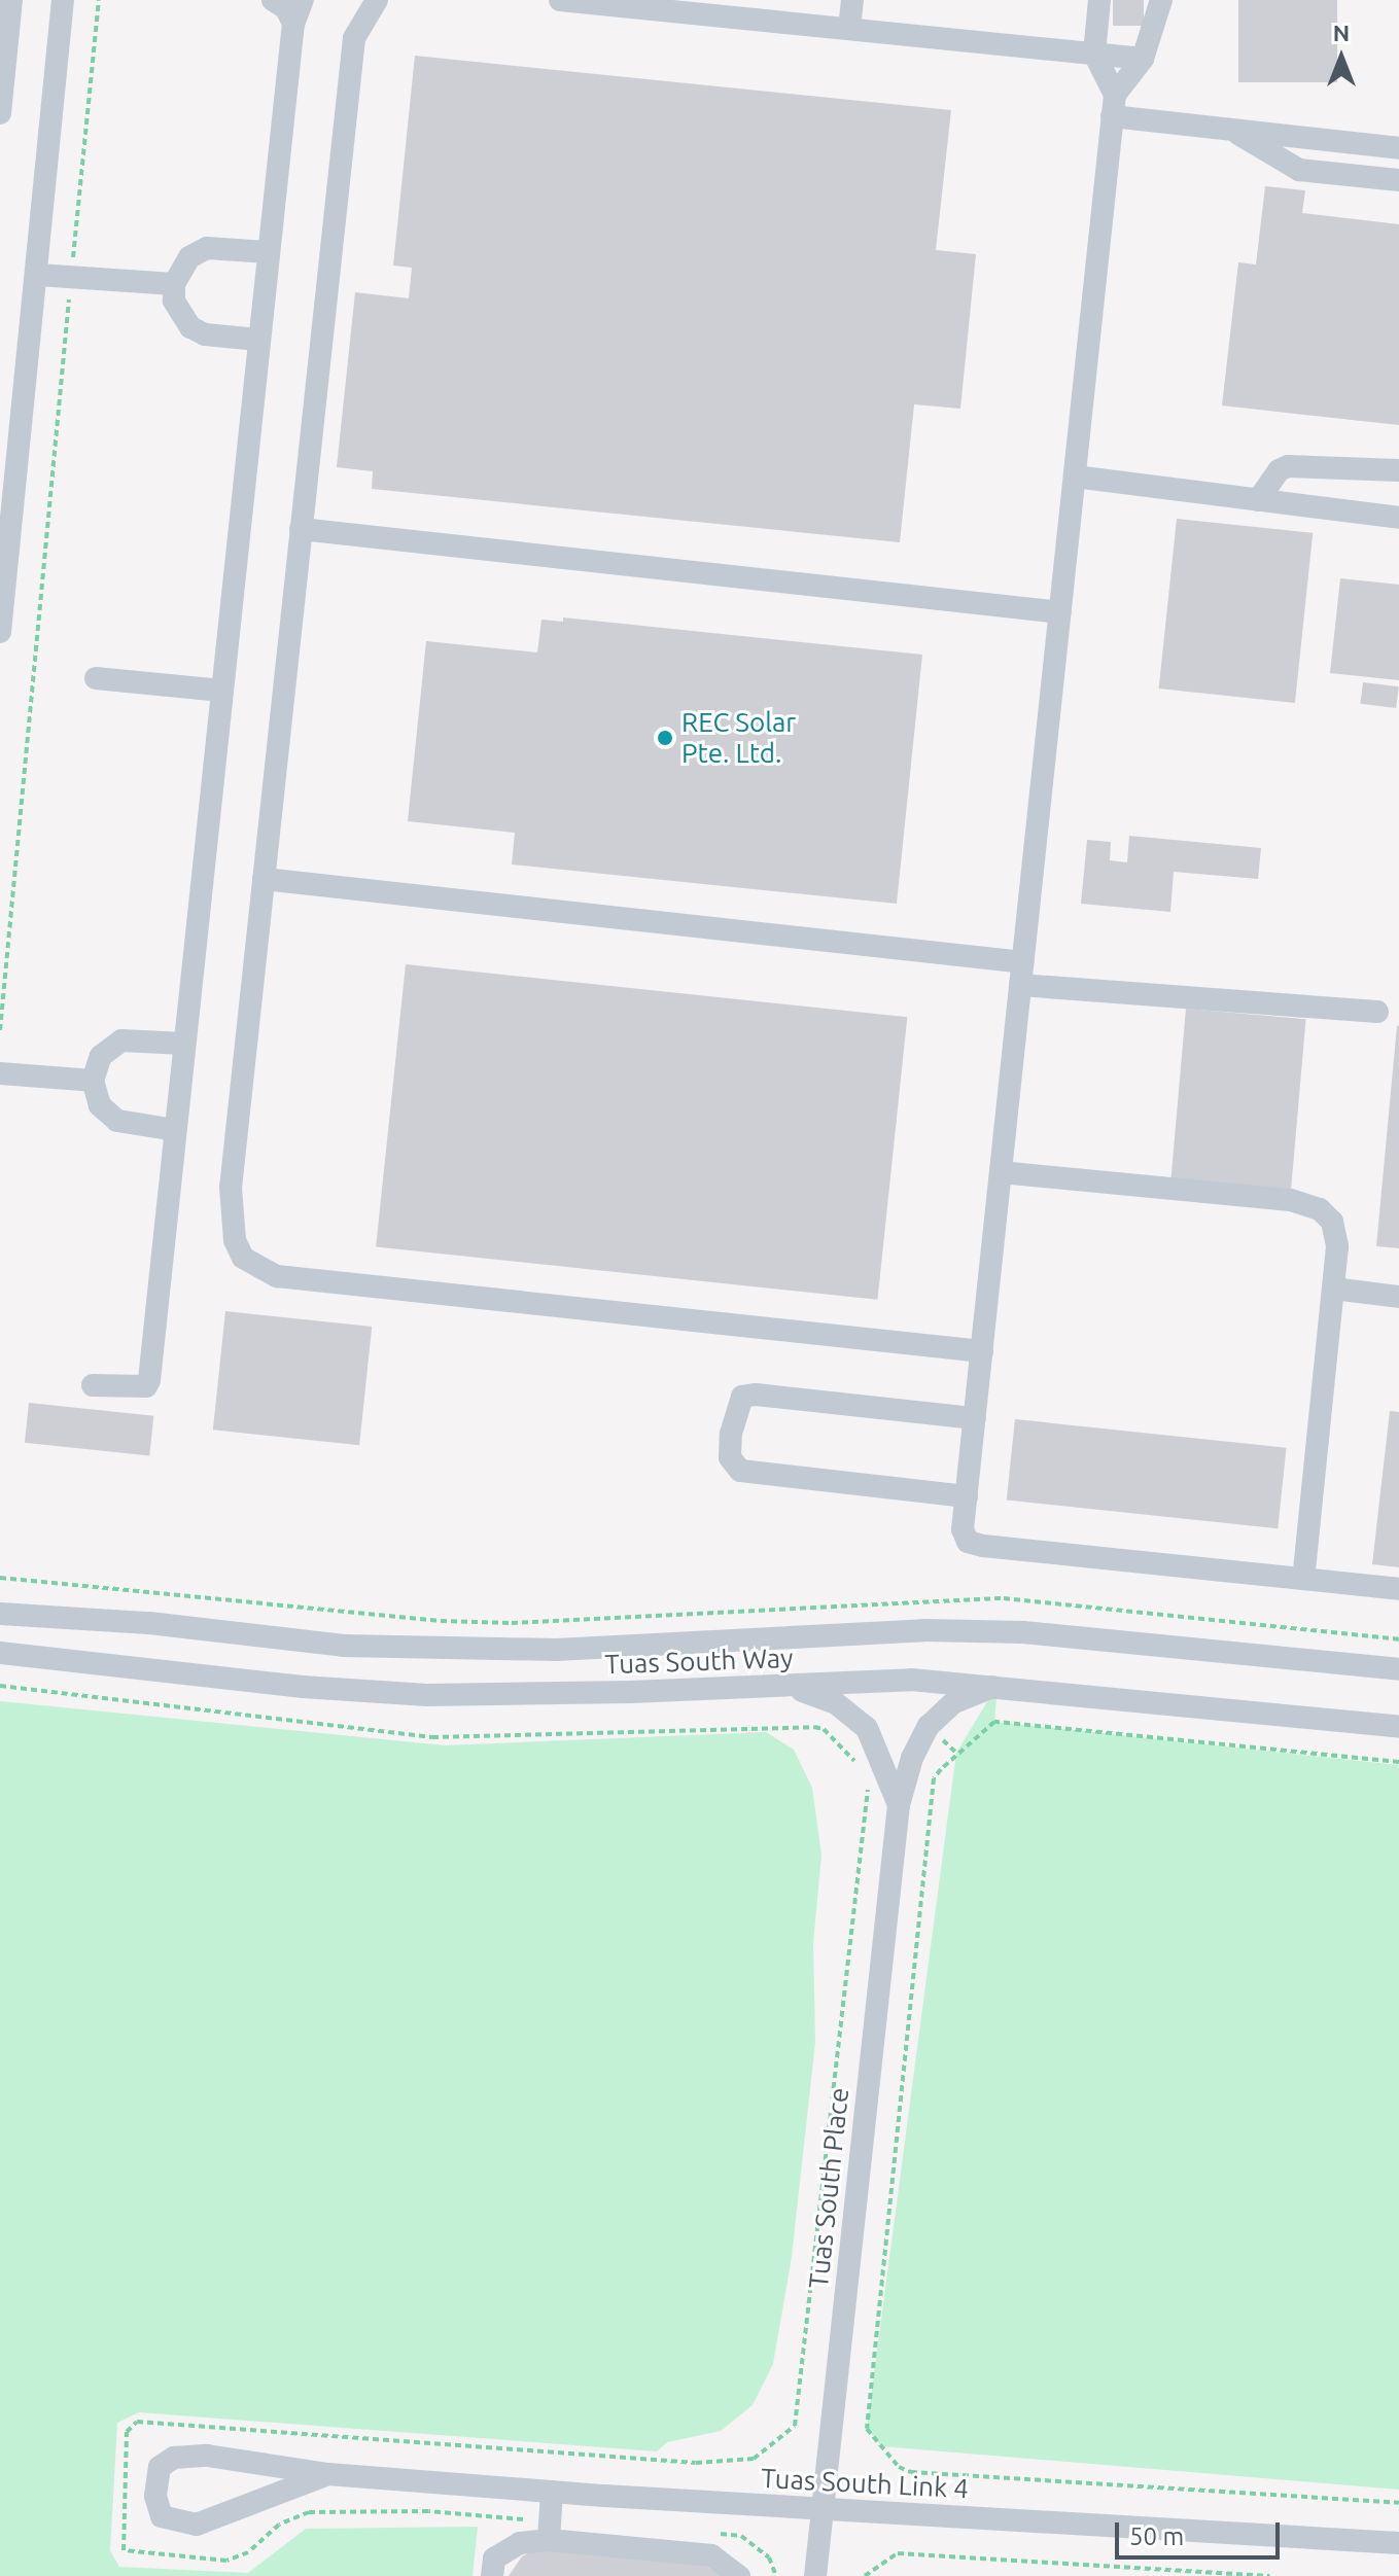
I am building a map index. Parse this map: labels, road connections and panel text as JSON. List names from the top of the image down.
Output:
{
  "streets": {
    "street": ["Tuas South Way", "Tuas South Place", "Tuas South Link 4"]
  },
  "crossings": [
    ["Tuas South Way", "Tuas South Place"],
    ["Tuas South Place", "Tuas South Link 4"]
  ],
  "places": ["REC Solar Pte. Ltd."],
  "scale_bar": "50 m",
  "north": "top"
}
